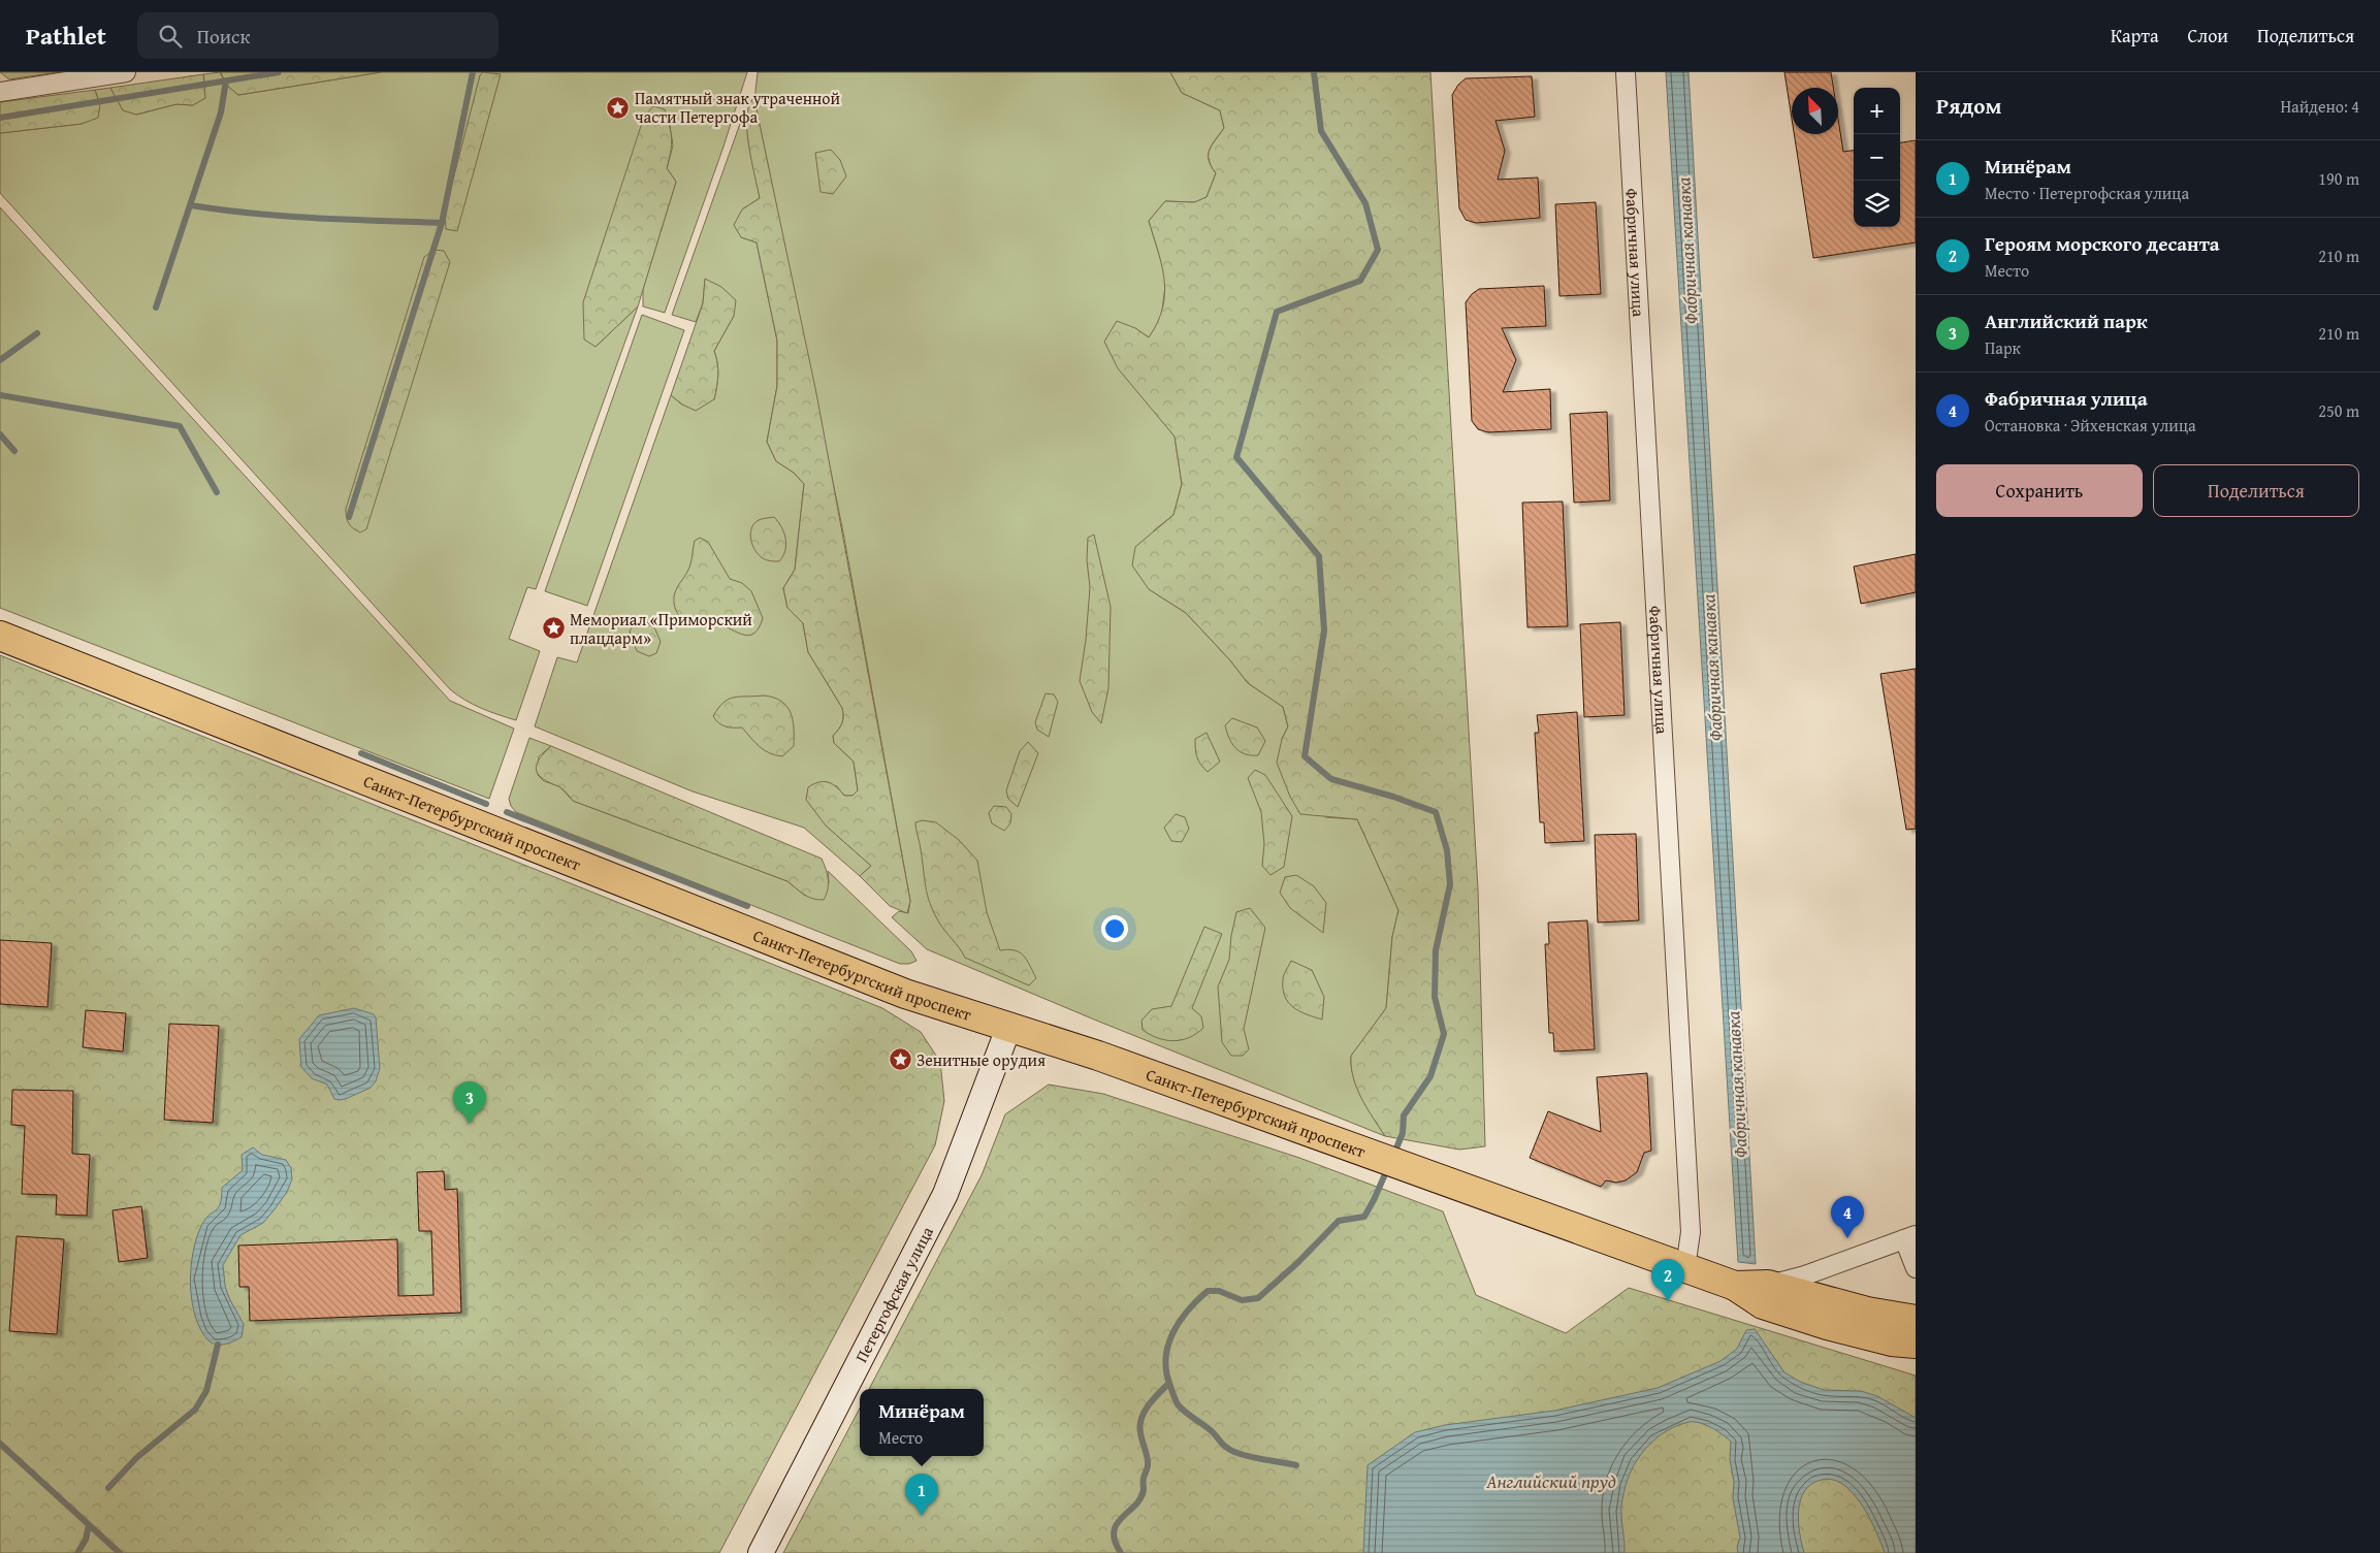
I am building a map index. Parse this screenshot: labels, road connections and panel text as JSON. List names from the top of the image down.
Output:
{
  "streets": {
    "main road": ["Санкт-Петербургский проспект", "Петергофская улица"],
    "street": ["Фабричная улица"]
  },
  "crossings": [
    ["Фабричная улица", "Санкт-Петербургский проспект"],
    ["Санкт-Петербургский проспект", "Петергофская улица"]
  ],
  "water": ["Фабричная канавка", "Английский пруд"],
  "places": {
    "place": ["Памятный знак утраченной части Петергофа", "Мемориал «Приморский плацдарм»", "Зенитные орудия"]
  },
  "north": "top left",
  "page": {
    "header": "Pathlet",
    "search": "Поиск",
    "nav": ["Карта", "Слои", "Поделиться"],
    "heading": ["Рядом", "Найдено: 4"],
    "map_buttons": ["+", "−"],
    "list": [
      {
        "mark": "1",
        "name": "Минёрам",
        "note": "Место · Петергофская улица",
        "value": "190 m"
      },
      {
        "mark": "2",
        "name": "Героям морского десанта",
        "note": "Место",
        "value": "210 m"
      },
      {
        "mark": "3",
        "name": "Английский парк",
        "note": "Парк",
        "value": "210 m"
      },
      {
        "mark": "4",
        "name": "Фабричная улица",
        "note": "Остановка · Эйхенская улица",
        "value": "250 m"
      }
    ],
    "buttons": ["Сохранить", "Поделиться"],
    "pins": [
      "3",
      "4",
      "2",
      "1"
    ],
    "popup": ["Минёрам", "Место"]
  }
}
